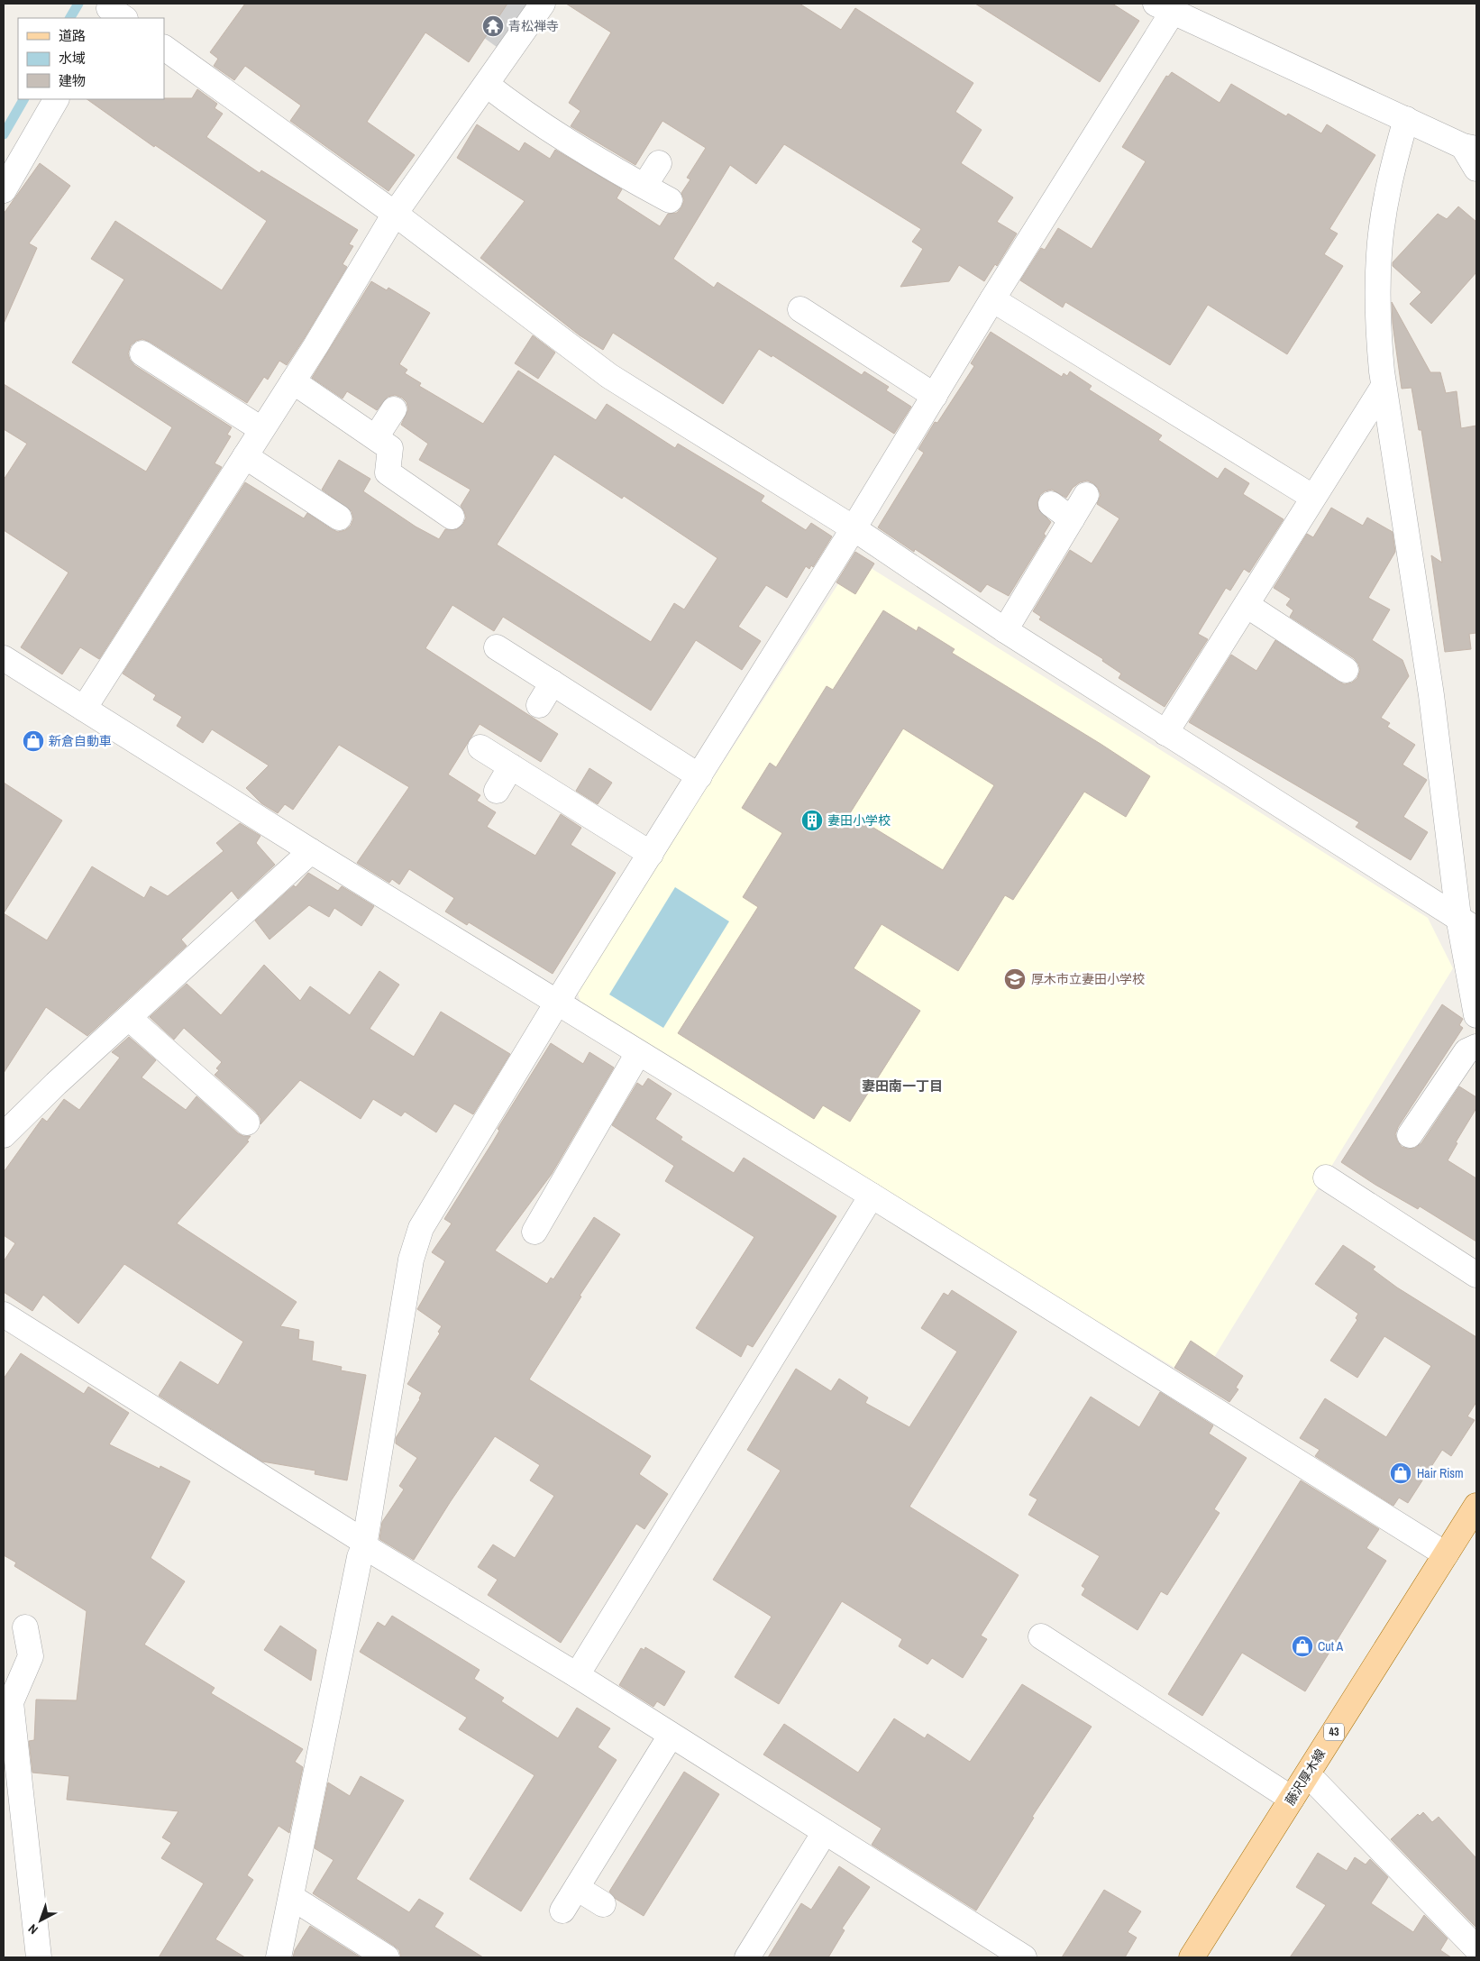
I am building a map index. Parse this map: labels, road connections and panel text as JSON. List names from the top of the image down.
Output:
{
  "streets": {
    "main road": ["43", "藤沢厚木線"]
  },
  "districts": ["妻田南一丁目"],
  "places": {
    "temple": ["青松禅寺"],
    "shop": ["新倉自動車", "Hair Rism", "Cut A"],
    "building": ["妻田小学校"],
    "school or university": ["厚木市立妻田小学校"]
  },
  "legend": ["道路", "水域", "建物"],
  "north": "bottom left"
}
